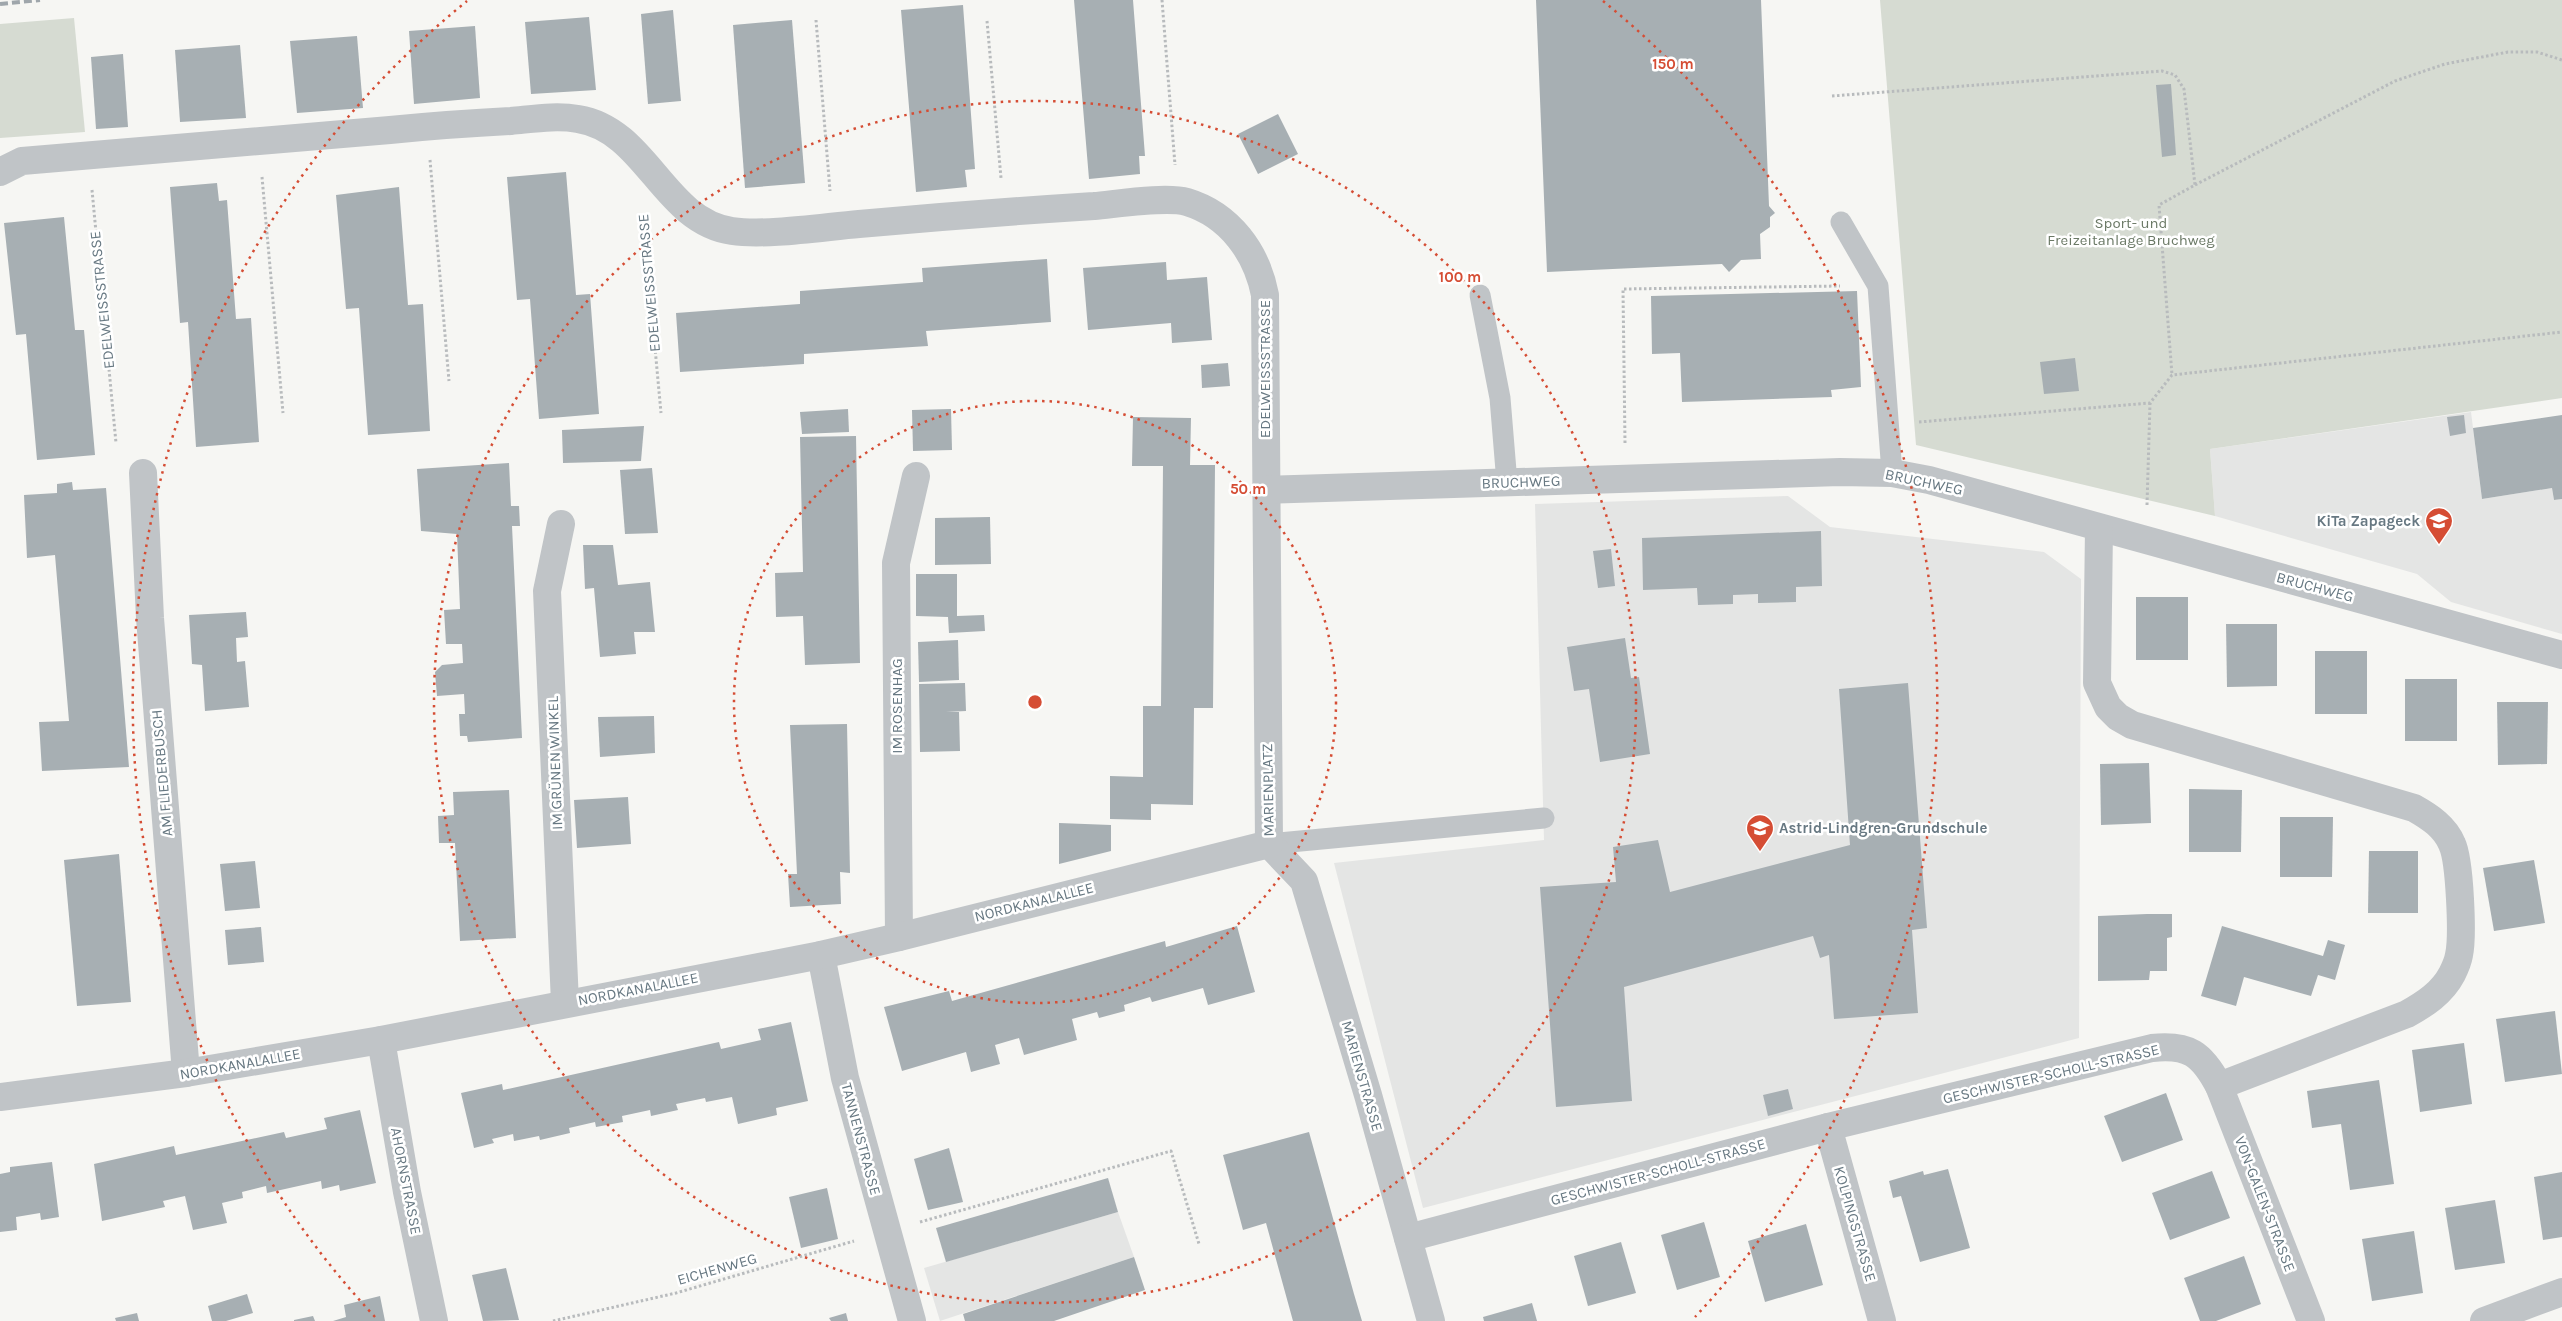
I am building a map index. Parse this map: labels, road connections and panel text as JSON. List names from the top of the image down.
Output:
{
  "streets": {
    "street": [
      "EDELWEISSSTRASSE",
      "BRUCHWEG",
      "IM ROSENHAG",
      "IM GRÜNEN WINKEL",
      "AM FLIEDERBUSCH",
      "MARIENPLATZ",
      "NORDKANALALLEE",
      "GESCHWISTER-SCHOLL-STRASSE",
      "MARIENSTRASSE",
      "TANNENSTRASSE",
      "AHORNSTRASSE",
      "VON-GALEN-STRASSE",
      "KOLPINGSTRASSE"
    ],
    "path": ["EICHENWEG"]
  },
  "crossings": [
    ["EDELWEISSSTRASSE", "BRUCHWEG"],
    ["EDELWEISSSTRASSE", "MARIENPLATZ"],
    ["BRUCHWEG", "MARIENPLATZ"],
    ["IM ROSENHAG", "NORDKANALALLEE"],
    ["IM GRÜNEN WINKEL", "NORDKANALALLEE"],
    ["AM FLIEDERBUSCH", "NORDKANALALLEE"],
    ["MARIENPLATZ", "NORDKANALALLEE"],
    ["MARIENPLATZ", "MARIENSTRASSE"],
    ["NORDKANALALLEE", "MARIENSTRASSE"],
    ["NORDKANALALLEE", "TANNENSTRASSE"],
    ["NORDKANALALLEE", "AHORNSTRASSE"],
    ["GESCHWISTER-SCHOLL-STRASSE", "MARIENSTRASSE"],
    ["GESCHWISTER-SCHOLL-STRASSE", "VON-GALEN-STRASSE"],
    ["GESCHWISTER-SCHOLL-STRASSE", "KOLPINGSTRASSE"],
    ["TANNENSTRASSE", "EICHENWEG"]
  ],
  "parks": ["Sport- und Freizeitanlage Bruchweg"],
  "places": {
    "school or university": ["KiTa Zapageck", "Astrid-Lindgren-Grundschule"]
  },
  "rings": ["150 m", "100 m", "50 m"]
}
